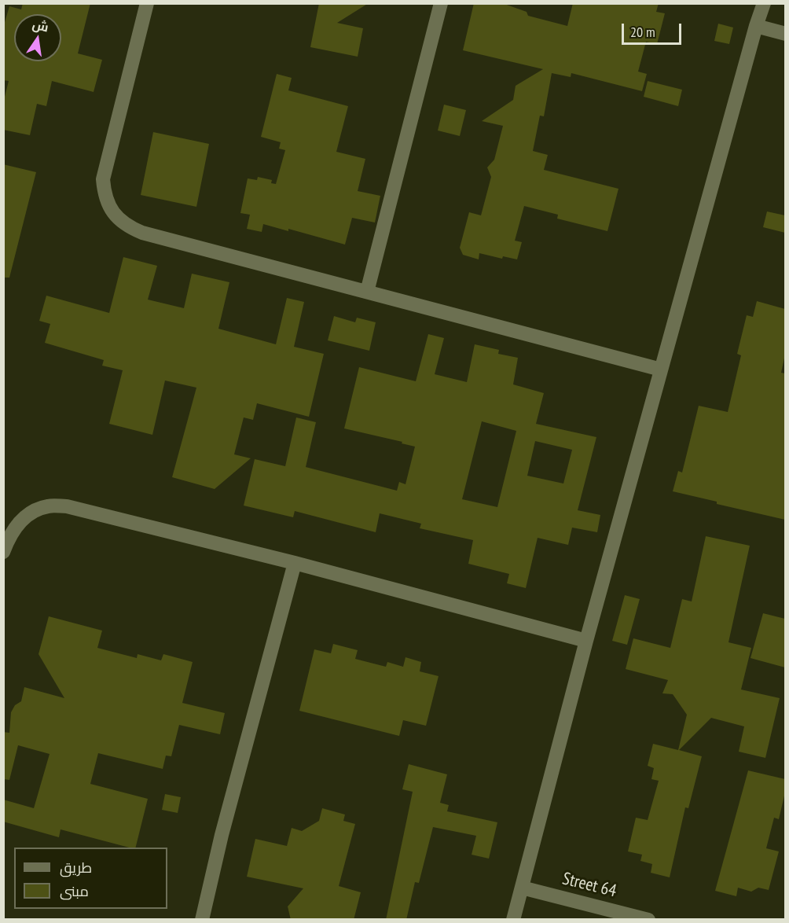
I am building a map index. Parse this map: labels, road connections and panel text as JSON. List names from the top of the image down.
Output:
{
  "streets": {
    "street": ["Street 64"]
  },
  "legend": ["طريق", "مبنى"],
  "scale_bar": "20 m",
  "north": "top"
}
